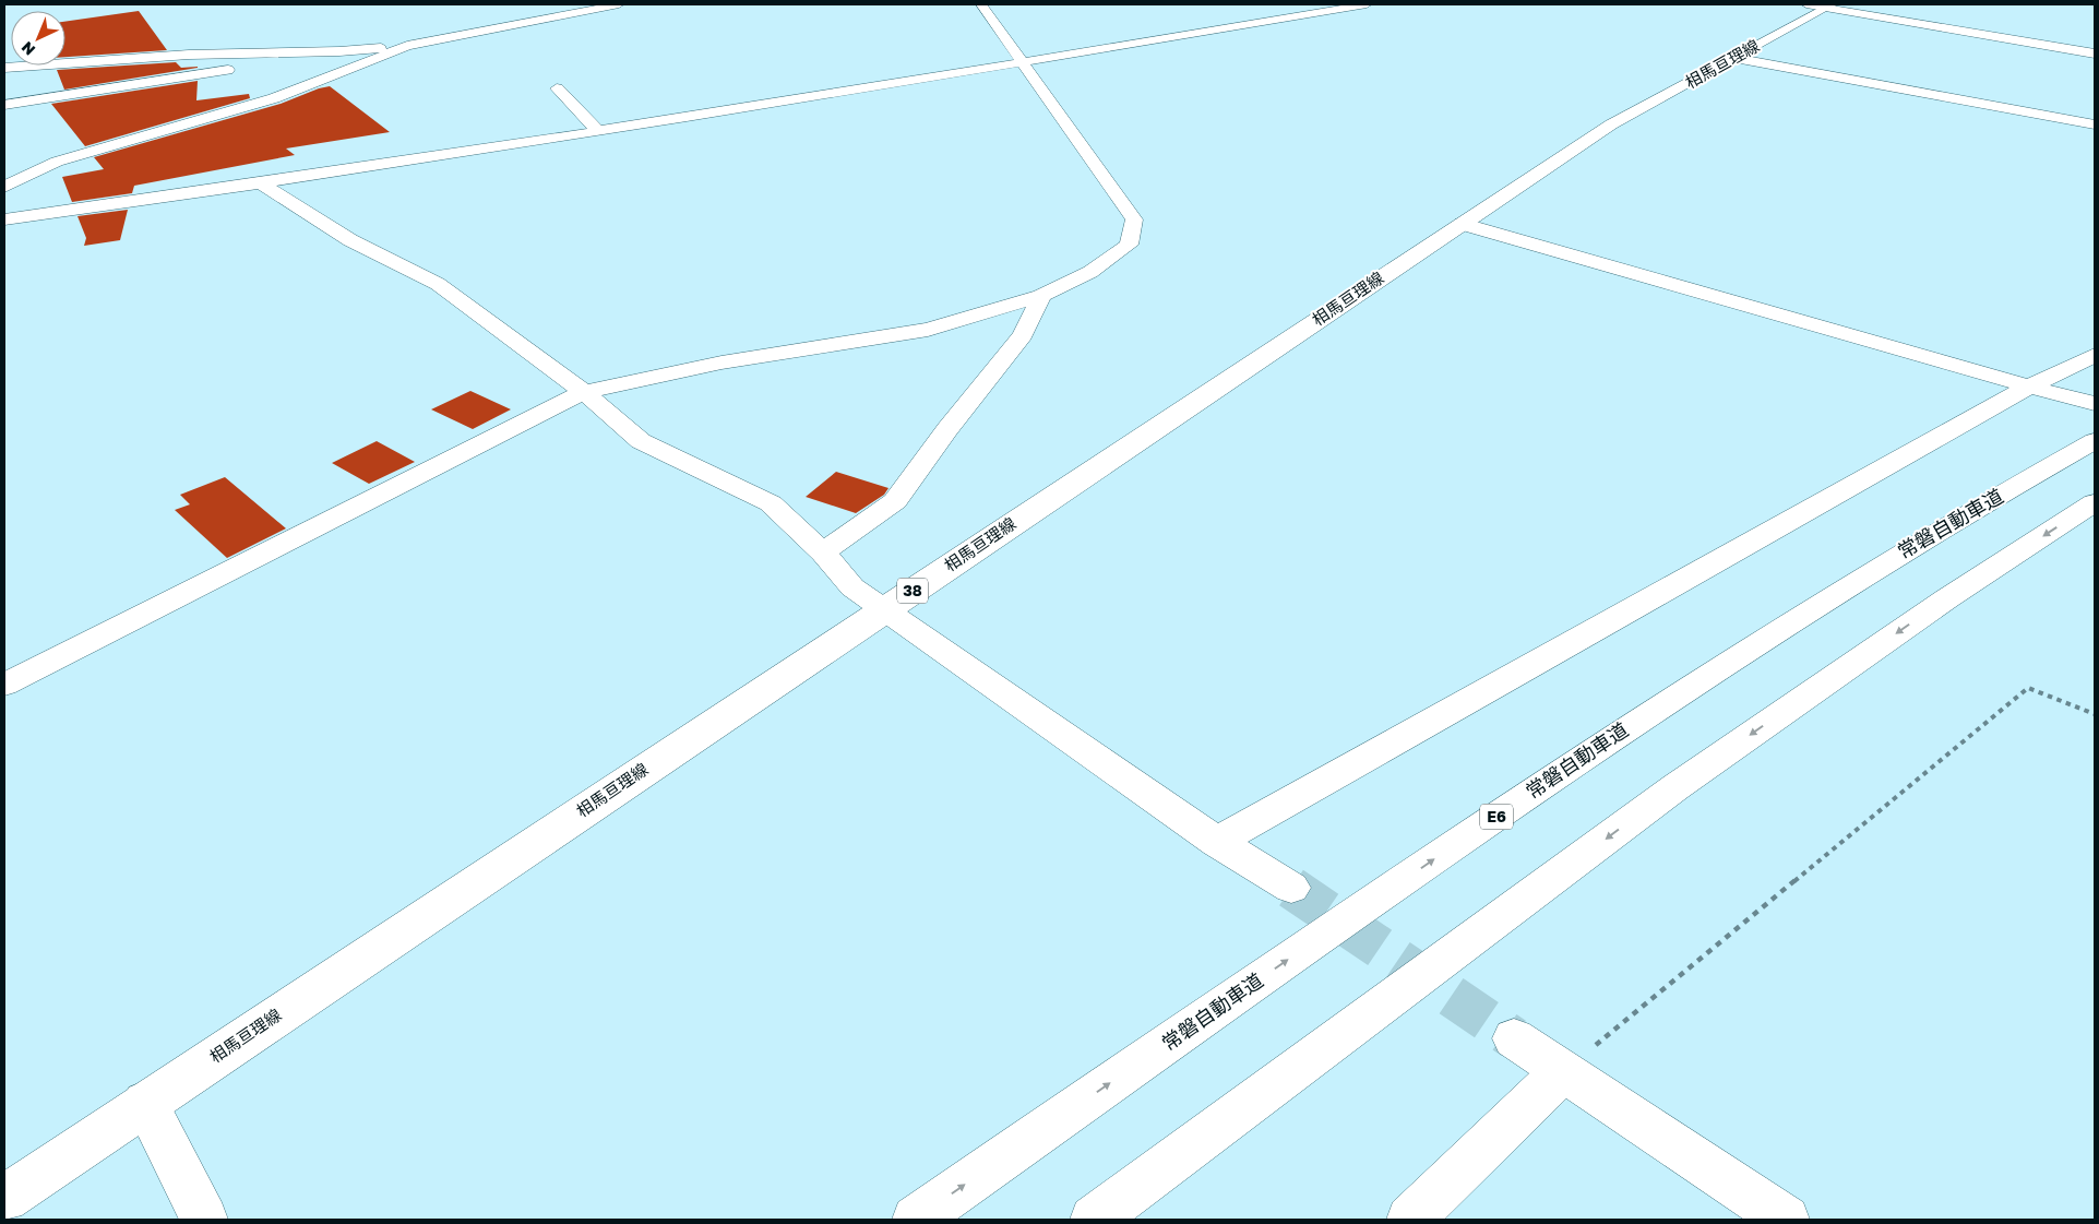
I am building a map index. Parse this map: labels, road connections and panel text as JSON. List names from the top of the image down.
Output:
{
  "streets": {
    "main road": [
      "相馬亘理線",
      "常磐自動車道",
      "38",
      "E6"
    ]
  },
  "north": "bottom left"
}
